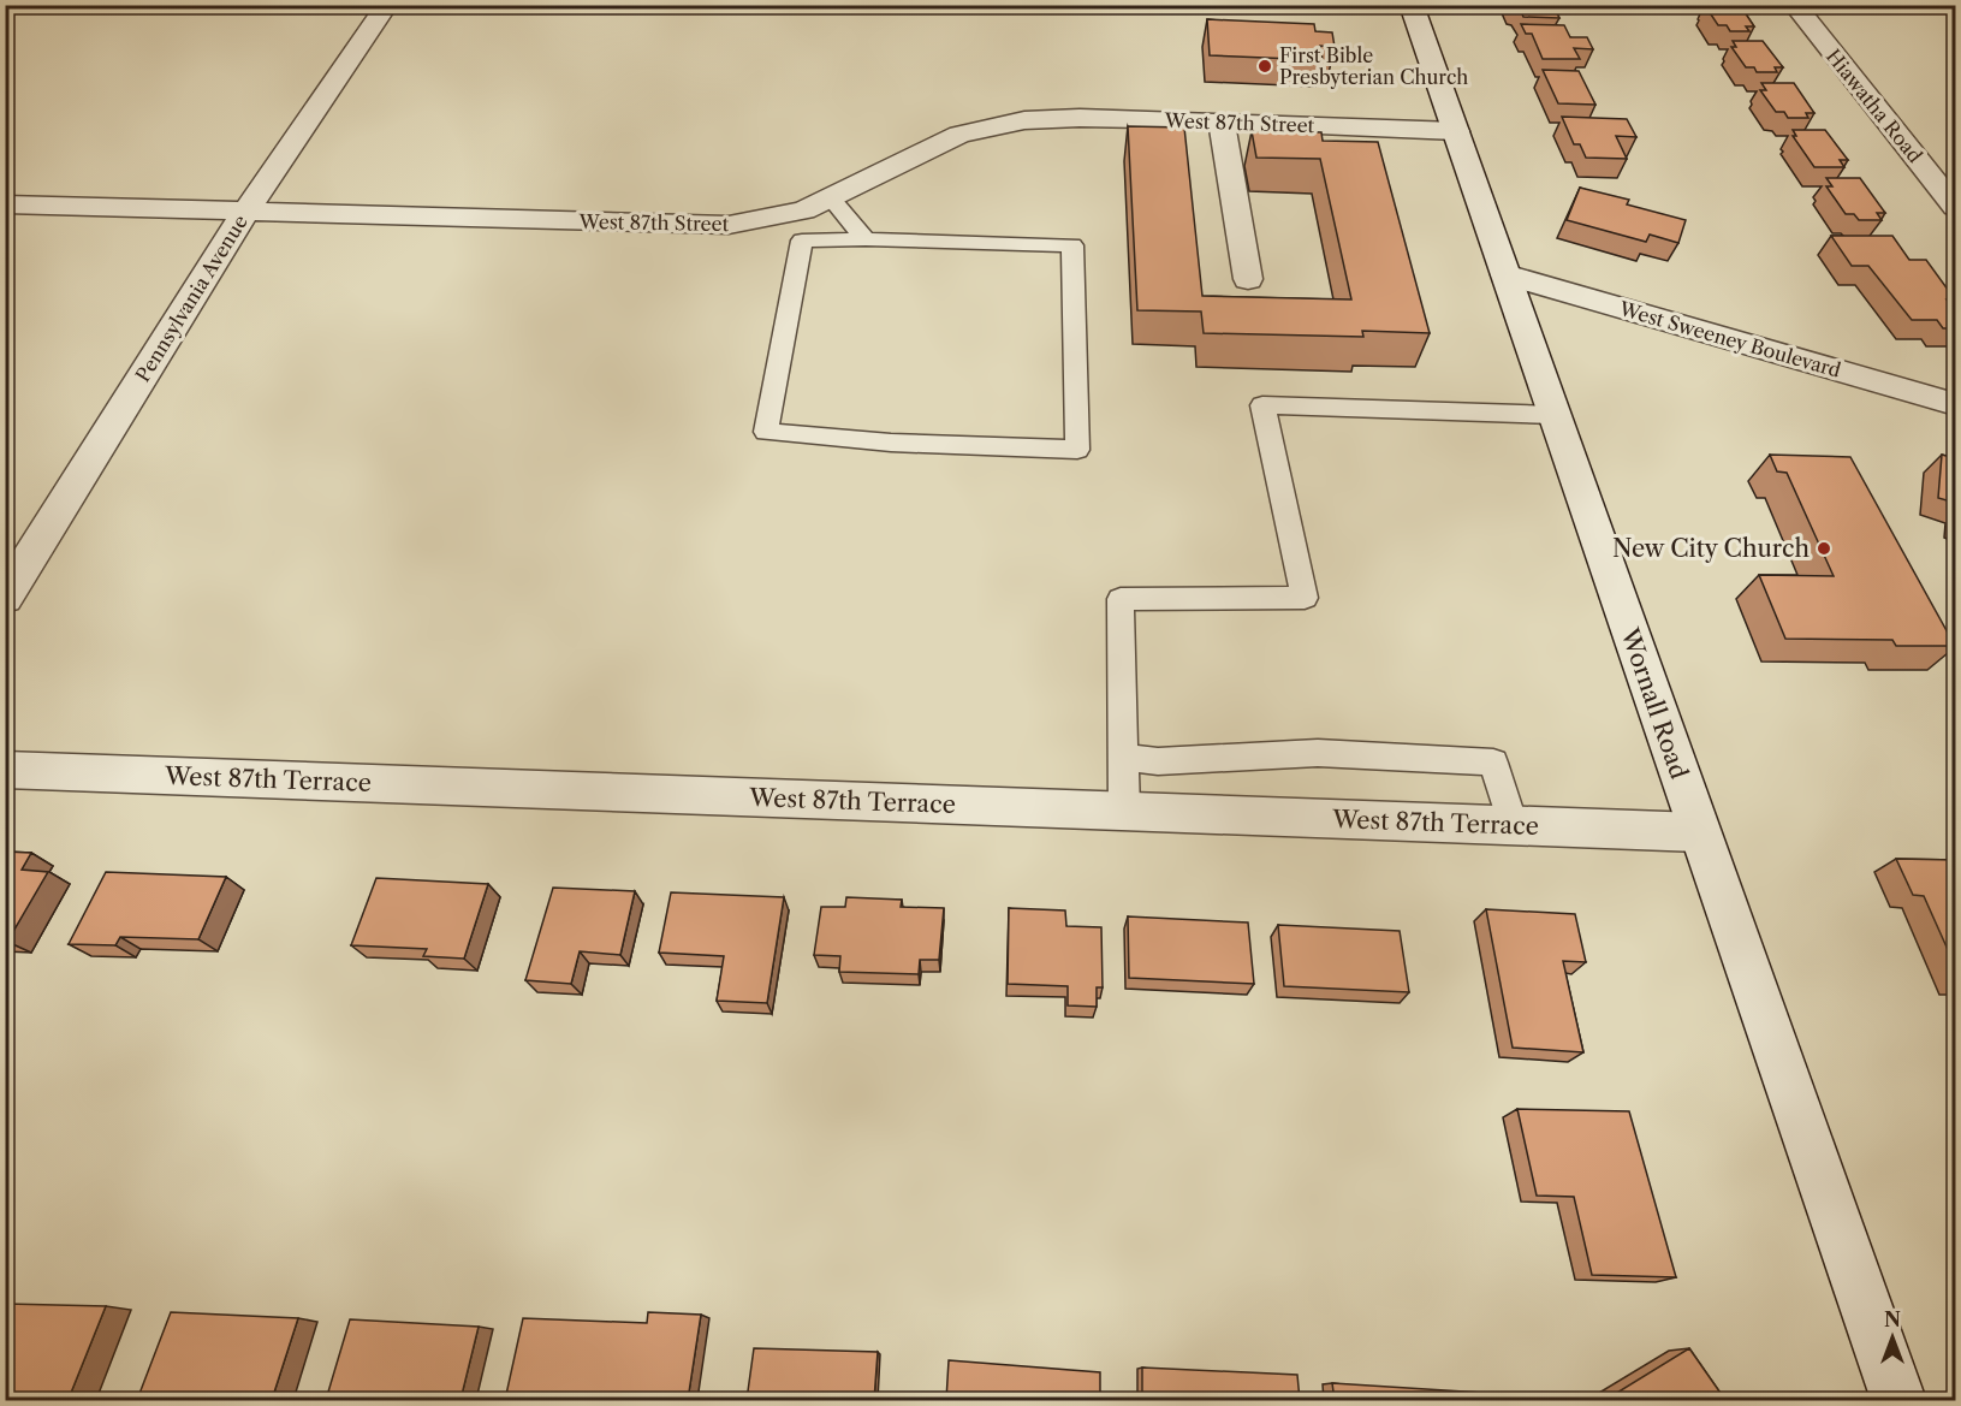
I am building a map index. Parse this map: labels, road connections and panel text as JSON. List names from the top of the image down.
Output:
{
  "streets": {
    "street": [
      "Hiawatha Road",
      "West 87th Street",
      "Pennsylvania Avenue",
      "West Sweeney Boulevard",
      "Wornall Road",
      "West 87th Terrace"
    ]
  },
  "crossings": [
    ["West 87th Street", "Pennsylvania Avenue"],
    ["West 87th Street", "Wornall Road"],
    ["West Sweeney Boulevard", "Wornall Road"],
    ["Wornall Road", "West 87th Terrace"]
  ],
  "places": ["First Bible Presbyterian Church", "New City Church"],
  "north": "top"
}
